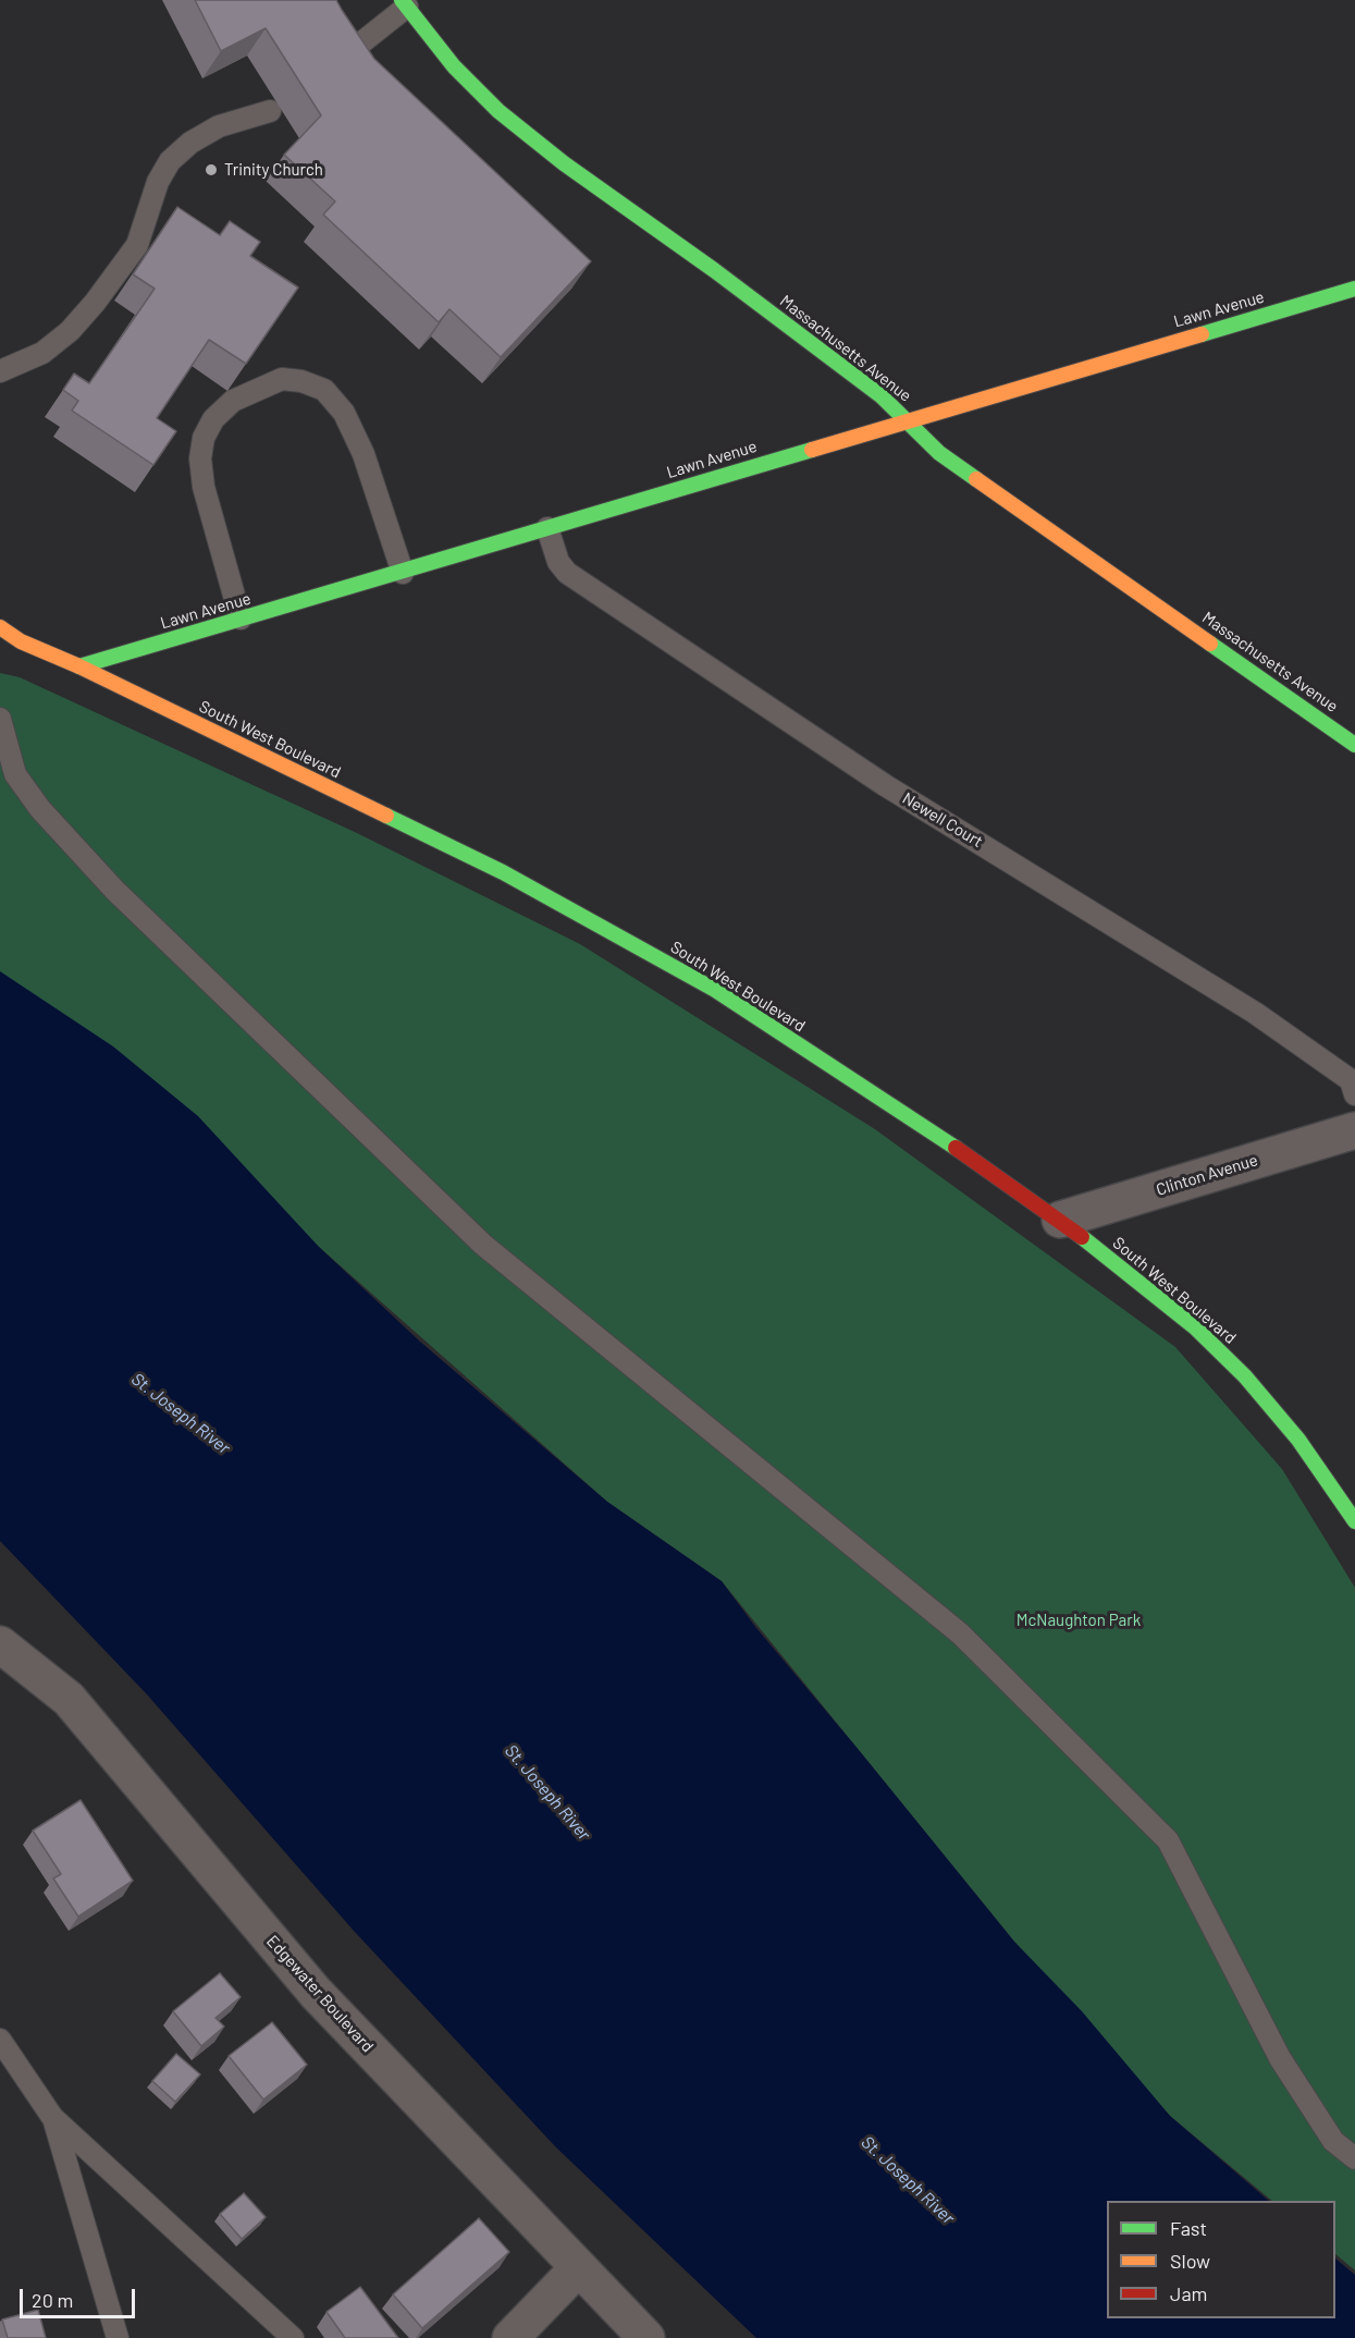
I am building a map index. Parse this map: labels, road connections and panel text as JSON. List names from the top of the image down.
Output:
{
  "streets": {
    "street": [
      "Lawn Avenue",
      "Massachusetts Avenue",
      "South West Boulevard",
      "Clinton Avenue",
      "Edgewater Boulevard"
    ],
    "lane": ["Newell Court"]
  },
  "crossings": [
    ["Lawn Avenue", "Massachusetts Avenue"],
    ["Lawn Avenue", "South West Boulevard"],
    ["Lawn Avenue", "Newell Court"],
    ["South West Boulevard", "Clinton Avenue"]
  ],
  "water": ["St. Joseph River"],
  "parks": ["McNaughton Park"],
  "places": ["Trinity Church"],
  "legend": ["Fast", "Slow", "Jam"],
  "scale_bar": "20 m"
}
